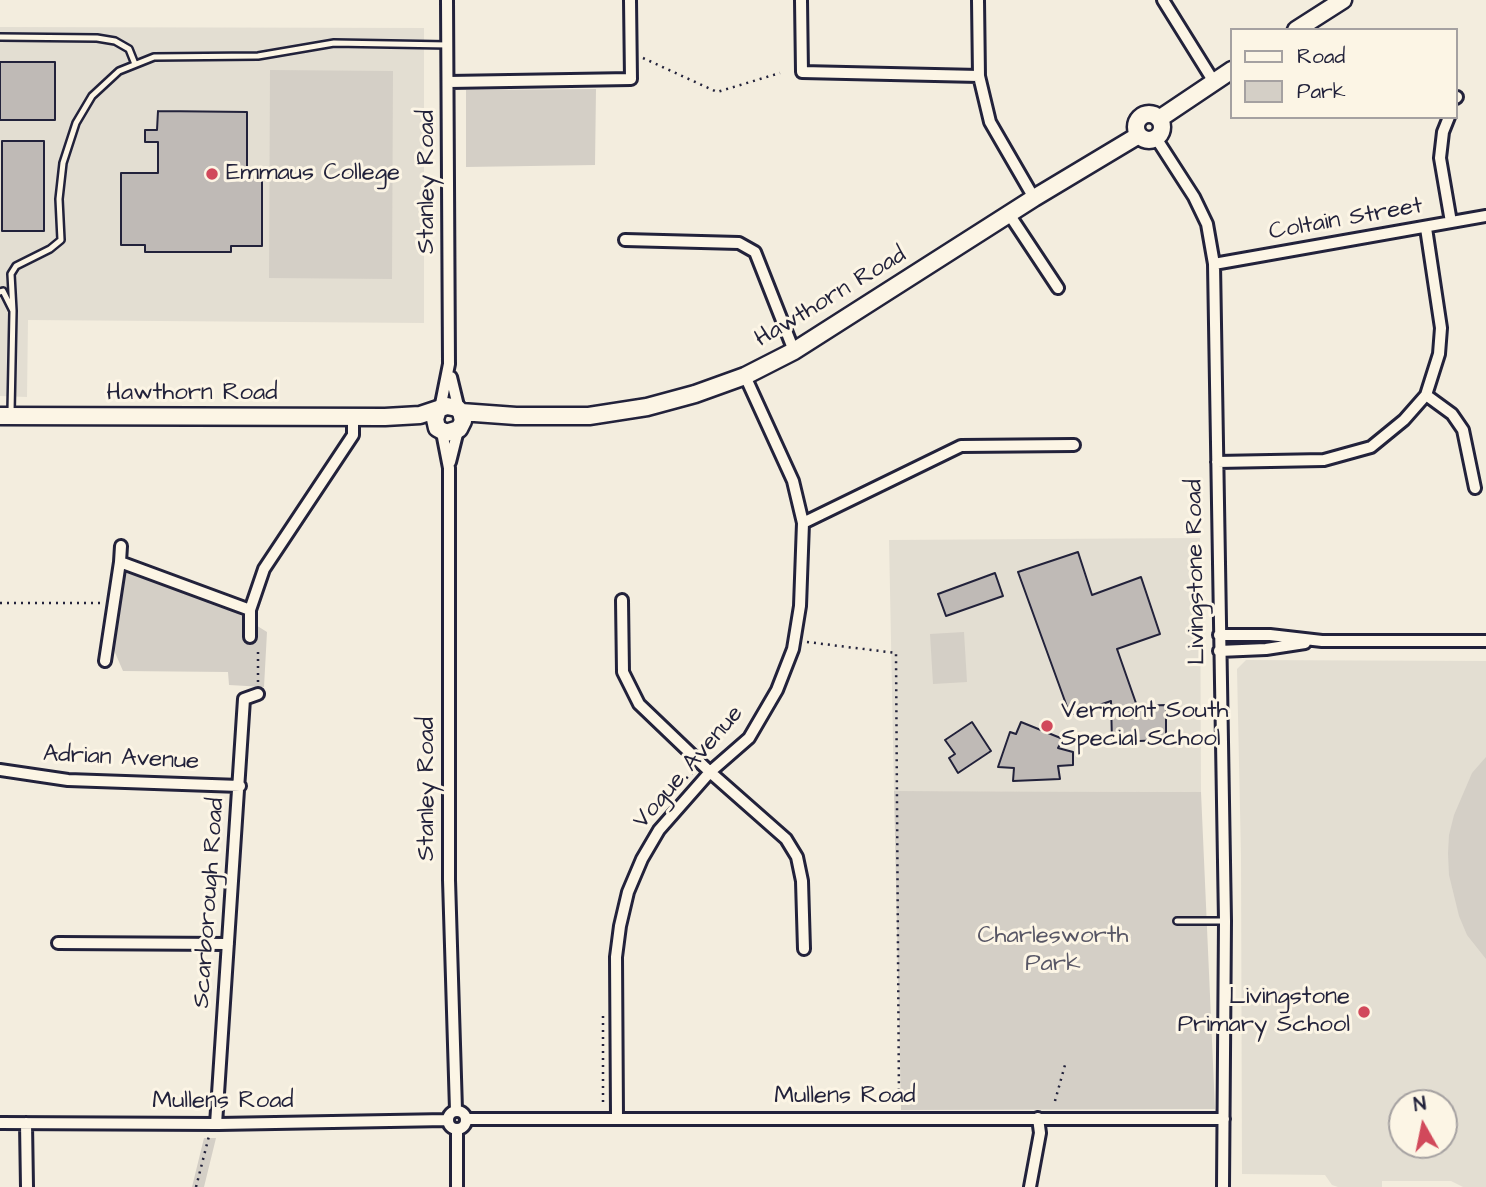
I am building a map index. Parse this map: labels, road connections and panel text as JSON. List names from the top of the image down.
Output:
{
  "streets": {
    "main road": ["Hawthorn Road"],
    "street": [
      "Stanley Road",
      "Coltain Street",
      "Livingstone Road",
      "Adrian Avenue",
      "Vogue Avenue",
      "Scarborough Road",
      "Mullens Road"
    ]
  },
  "crossings": [
    ["Stanley Road", "Hawthorn Road"],
    ["Stanley Road", "Mullens Road"],
    ["Coltain Street", "Livingstone Road"],
    ["Hawthorn Road", "Livingstone Road"],
    ["Hawthorn Road", "Vogue Avenue"],
    ["Livingstone Road", "Mullens Road"],
    ["Adrian Avenue", "Scarborough Road"],
    ["Vogue Avenue", "Mullens Road"],
    ["Scarborough Road", "Mullens Road"]
  ],
  "parks": ["Charlesworth Park"],
  "places": ["Emmaus College", "Vermont South Special School", "Livingstone Primary School"],
  "legend": ["Road", "Park"],
  "north": "top"
}
